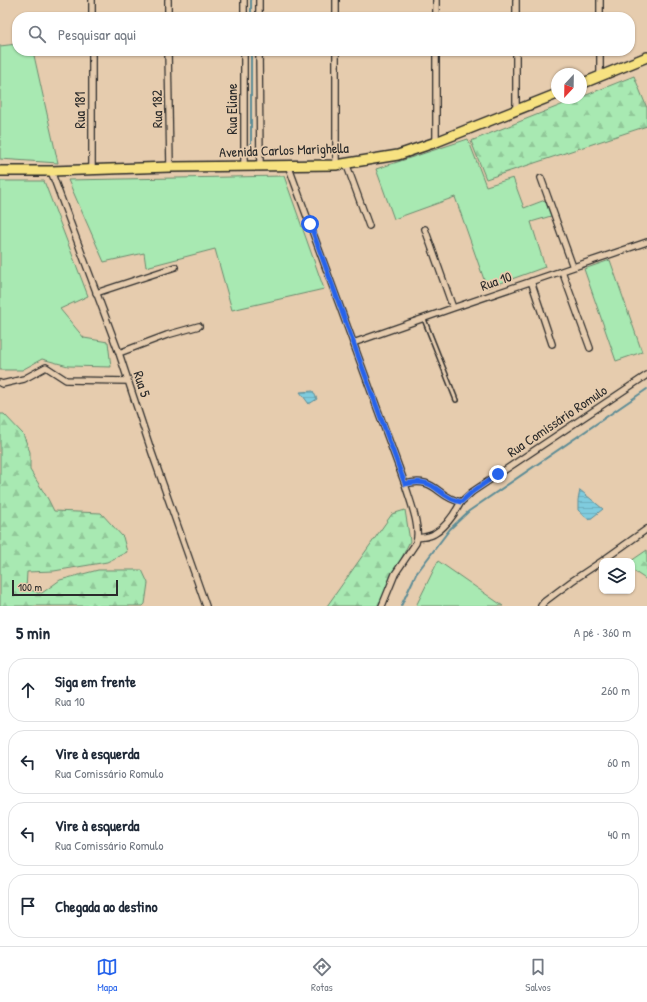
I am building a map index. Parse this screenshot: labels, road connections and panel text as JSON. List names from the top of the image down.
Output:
{
  "streets": {
    "main road": ["Avenida Carlos Marighella"],
    "street": [
      "Rua 182",
      "Rua Eliane",
      "Rua 181",
      "Rua 10",
      "Rua 5",
      "Rua Comissário Romulo"
    ]
  },
  "crossings": [
    ["Rua 182", "Avenida Carlos Marighella"],
    ["Rua Eliane", "Avenida Carlos Marighella"],
    ["Rua 181", "Avenida Carlos Marighella"],
    ["Avenida Carlos Marighella", "Rua 5"]
  ],
  "scale_bar": "100 m",
  "north": "bottom",
  "page": {
    "search": "Pesquisar aqui",
    "scale": "100 m",
    "heading": ["5 min", "A pé · 360 m"],
    "list": [
      ["Siga em frente", "Rua 10", "260 m"],
      ["Vire à esquerda", "Rua Comissário Romulo", "60 m"],
      ["Vire à esquerda", "Rua Comissário Romulo", "40 m"],
      "Chegada ao destino"
    ],
    "nav": ["Mapa", "Rotas", "Salvos"]
  }
}
